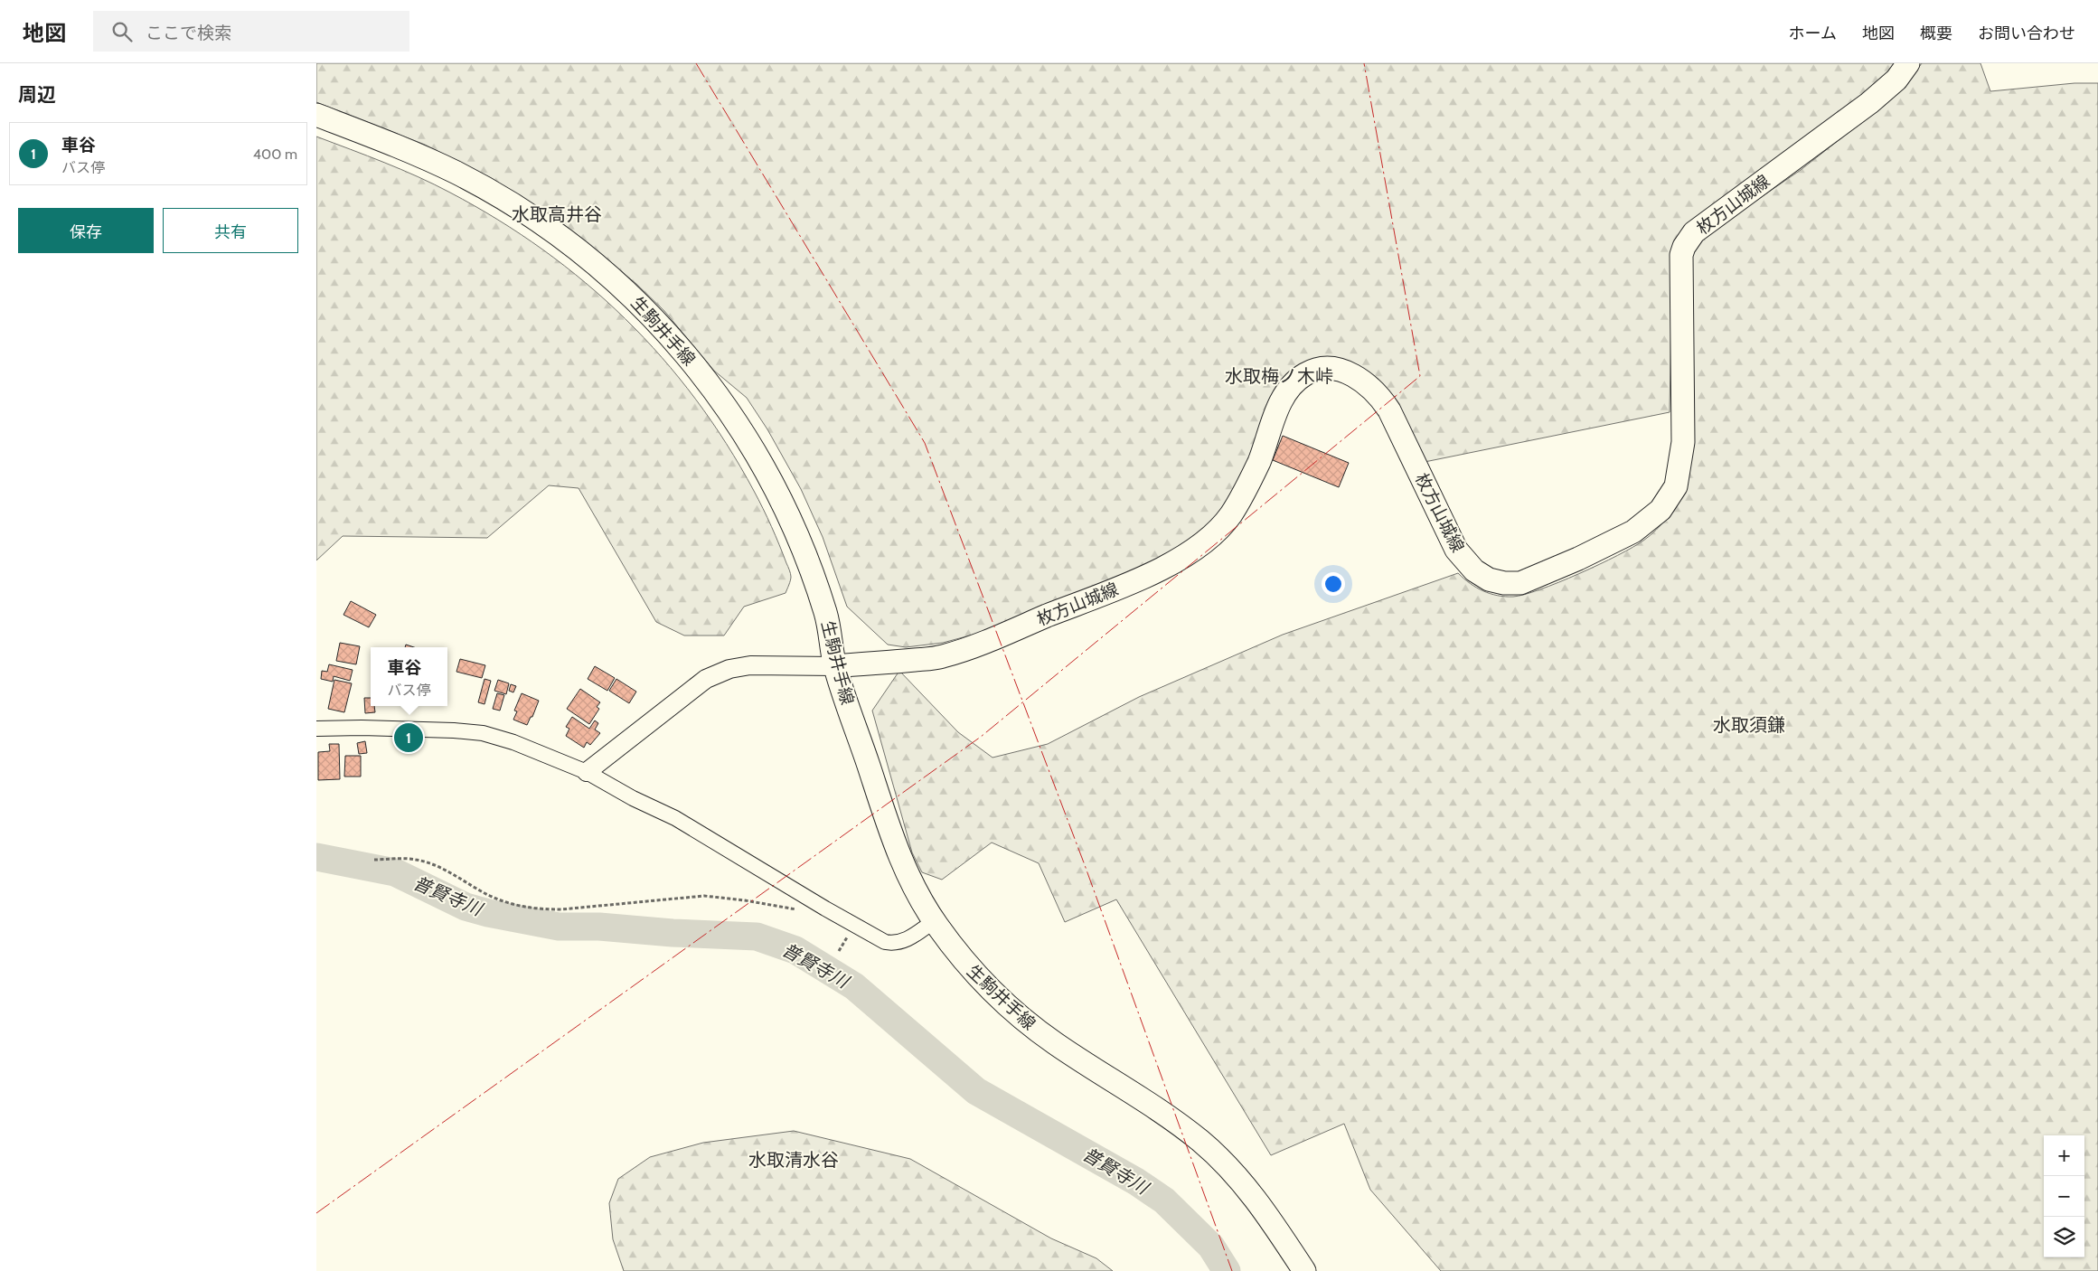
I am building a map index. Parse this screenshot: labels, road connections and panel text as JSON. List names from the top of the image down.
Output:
{
  "streets": {
    "main road": ["枚方山城線", "生駒井手線"]
  },
  "crossings": [
    ["枚方山城線", "生駒井手線"]
  ],
  "districts": [
    "水取高井谷",
    "水取梅ノ木峠",
    "水取須鎌",
    "水取清水谷"
  ],
  "water": ["普賢寺川"],
  "page": {
    "header": "地図",
    "search": "ここで検索",
    "nav": [
      "ホーム",
      "地図",
      "概要",
      "お問い合わせ"
    ],
    "heading": "周辺",
    "list": [
      {
        "mark": "1",
        "name": "車谷",
        "note": "バス停",
        "value": "400 m"
      }
    ],
    "buttons": ["保存", "共有"],
    "popup": ["車谷", "バス停"],
    "pins": "1",
    "map_buttons": ["+", "−"]
  }
}
